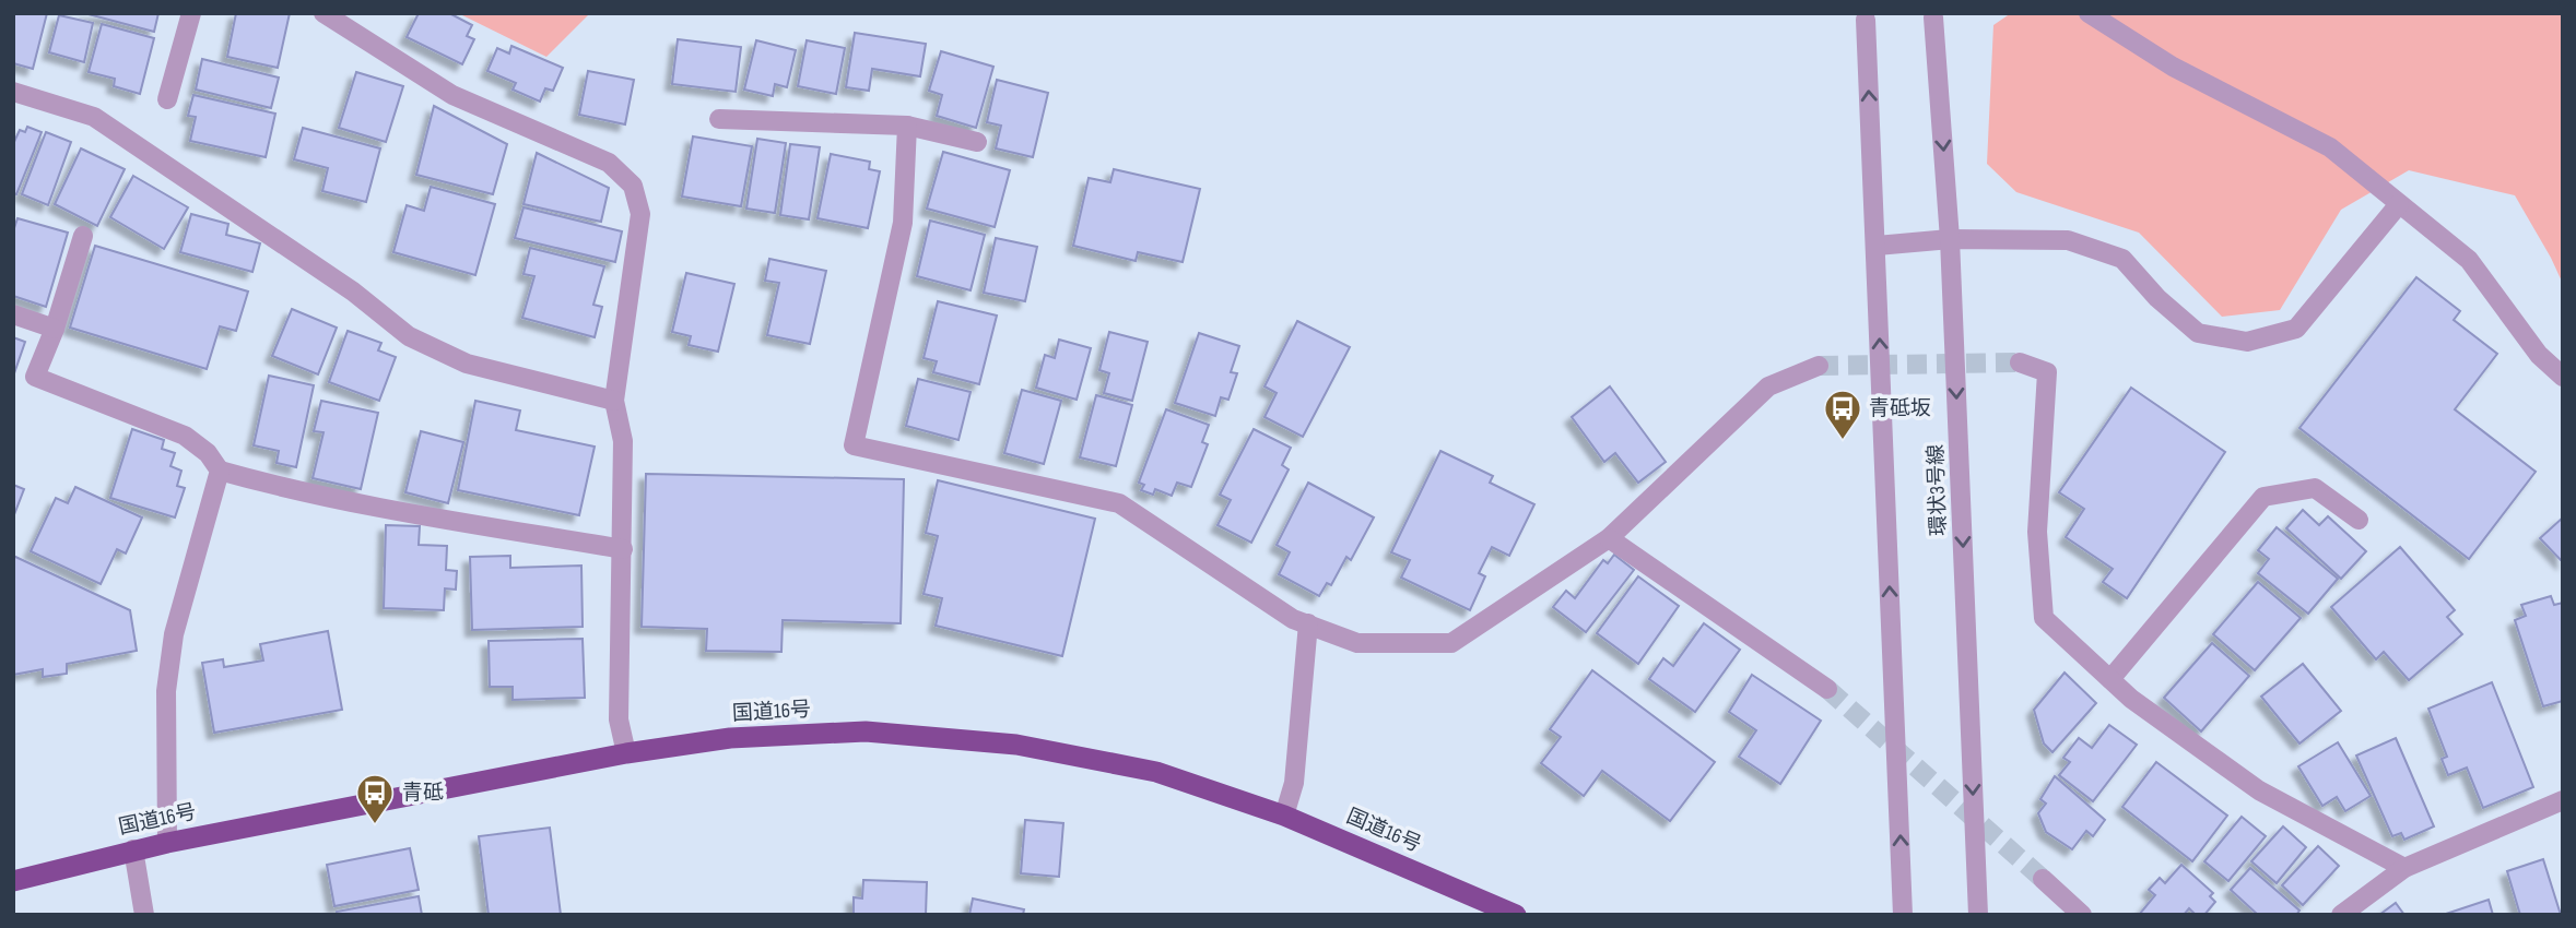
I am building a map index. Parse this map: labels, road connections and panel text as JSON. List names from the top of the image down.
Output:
{
  "streets": {
    "highway": ["国道16号"],
    "street": ["環状3号線"]
  },
  "places": {
    "bus stop": ["青砥坂", "青砥"]
  }
}
